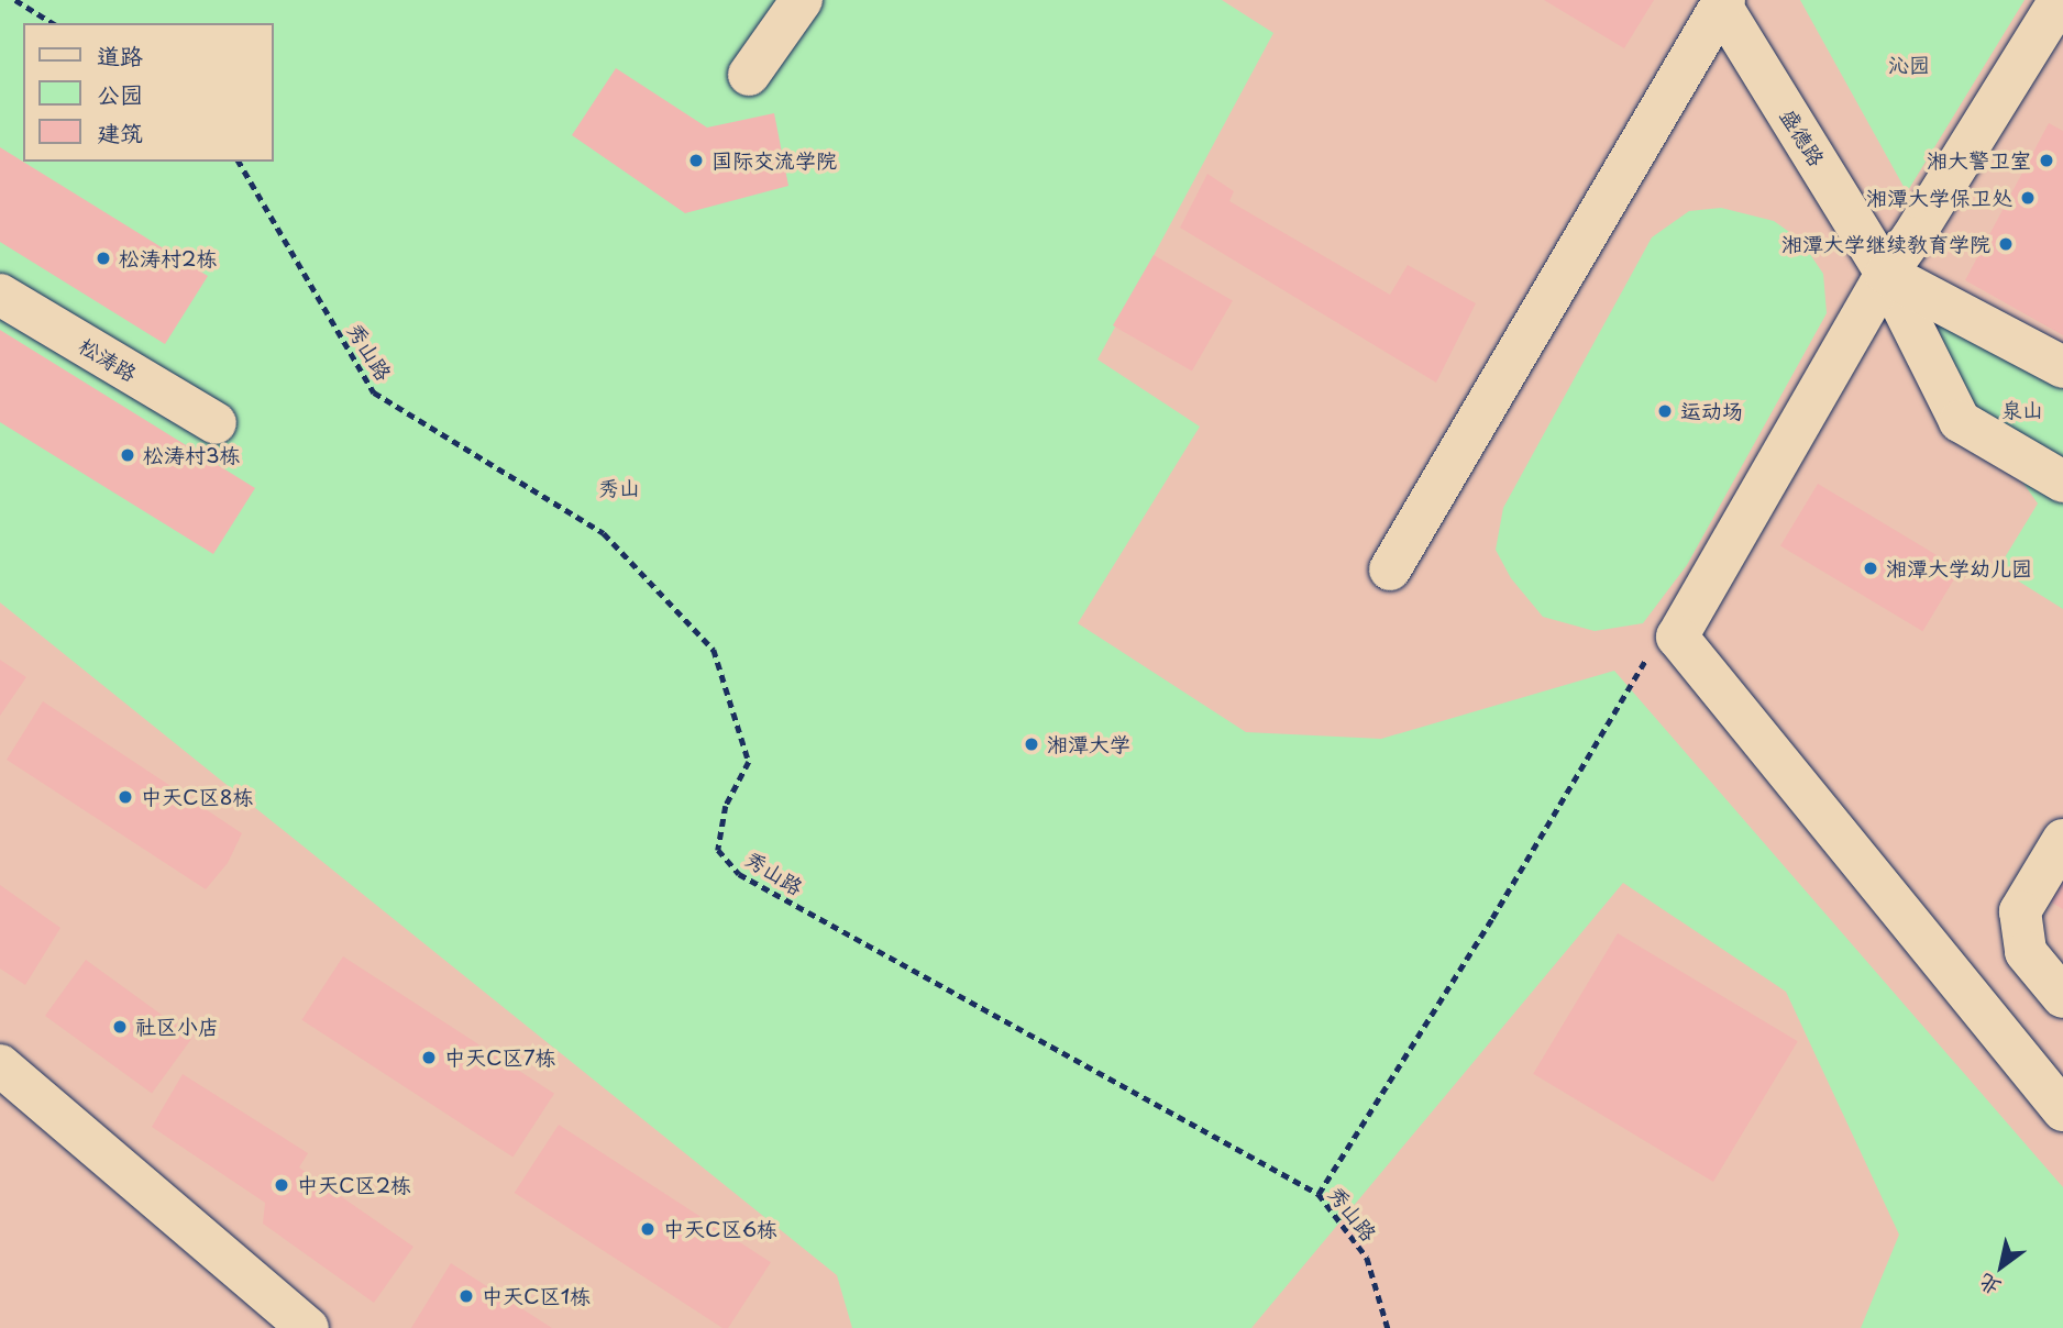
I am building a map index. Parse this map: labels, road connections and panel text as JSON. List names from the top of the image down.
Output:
{
  "streets": {
    "street": ["盛德路", "松涛路"],
    "path": ["秀山路"]
  },
  "parks": ["沁园", "泉山", "秀山"],
  "places": [
    "国际交流学院",
    "湘大警卫室",
    "湘潭大学保卫处",
    "湘潭大学继续教育学院",
    "松涛村2栋",
    "运动场",
    "松涛村3栋",
    "湘潭大学幼儿园",
    "湘潭大学",
    "中天C区8栋",
    "社区小店",
    "中天C区7栋",
    "中天C区2栋",
    "中天C区6栋",
    "中天C区1栋"
  ],
  "legend": ["道路", "公园", "建筑"],
  "north": "bottom left"
}
